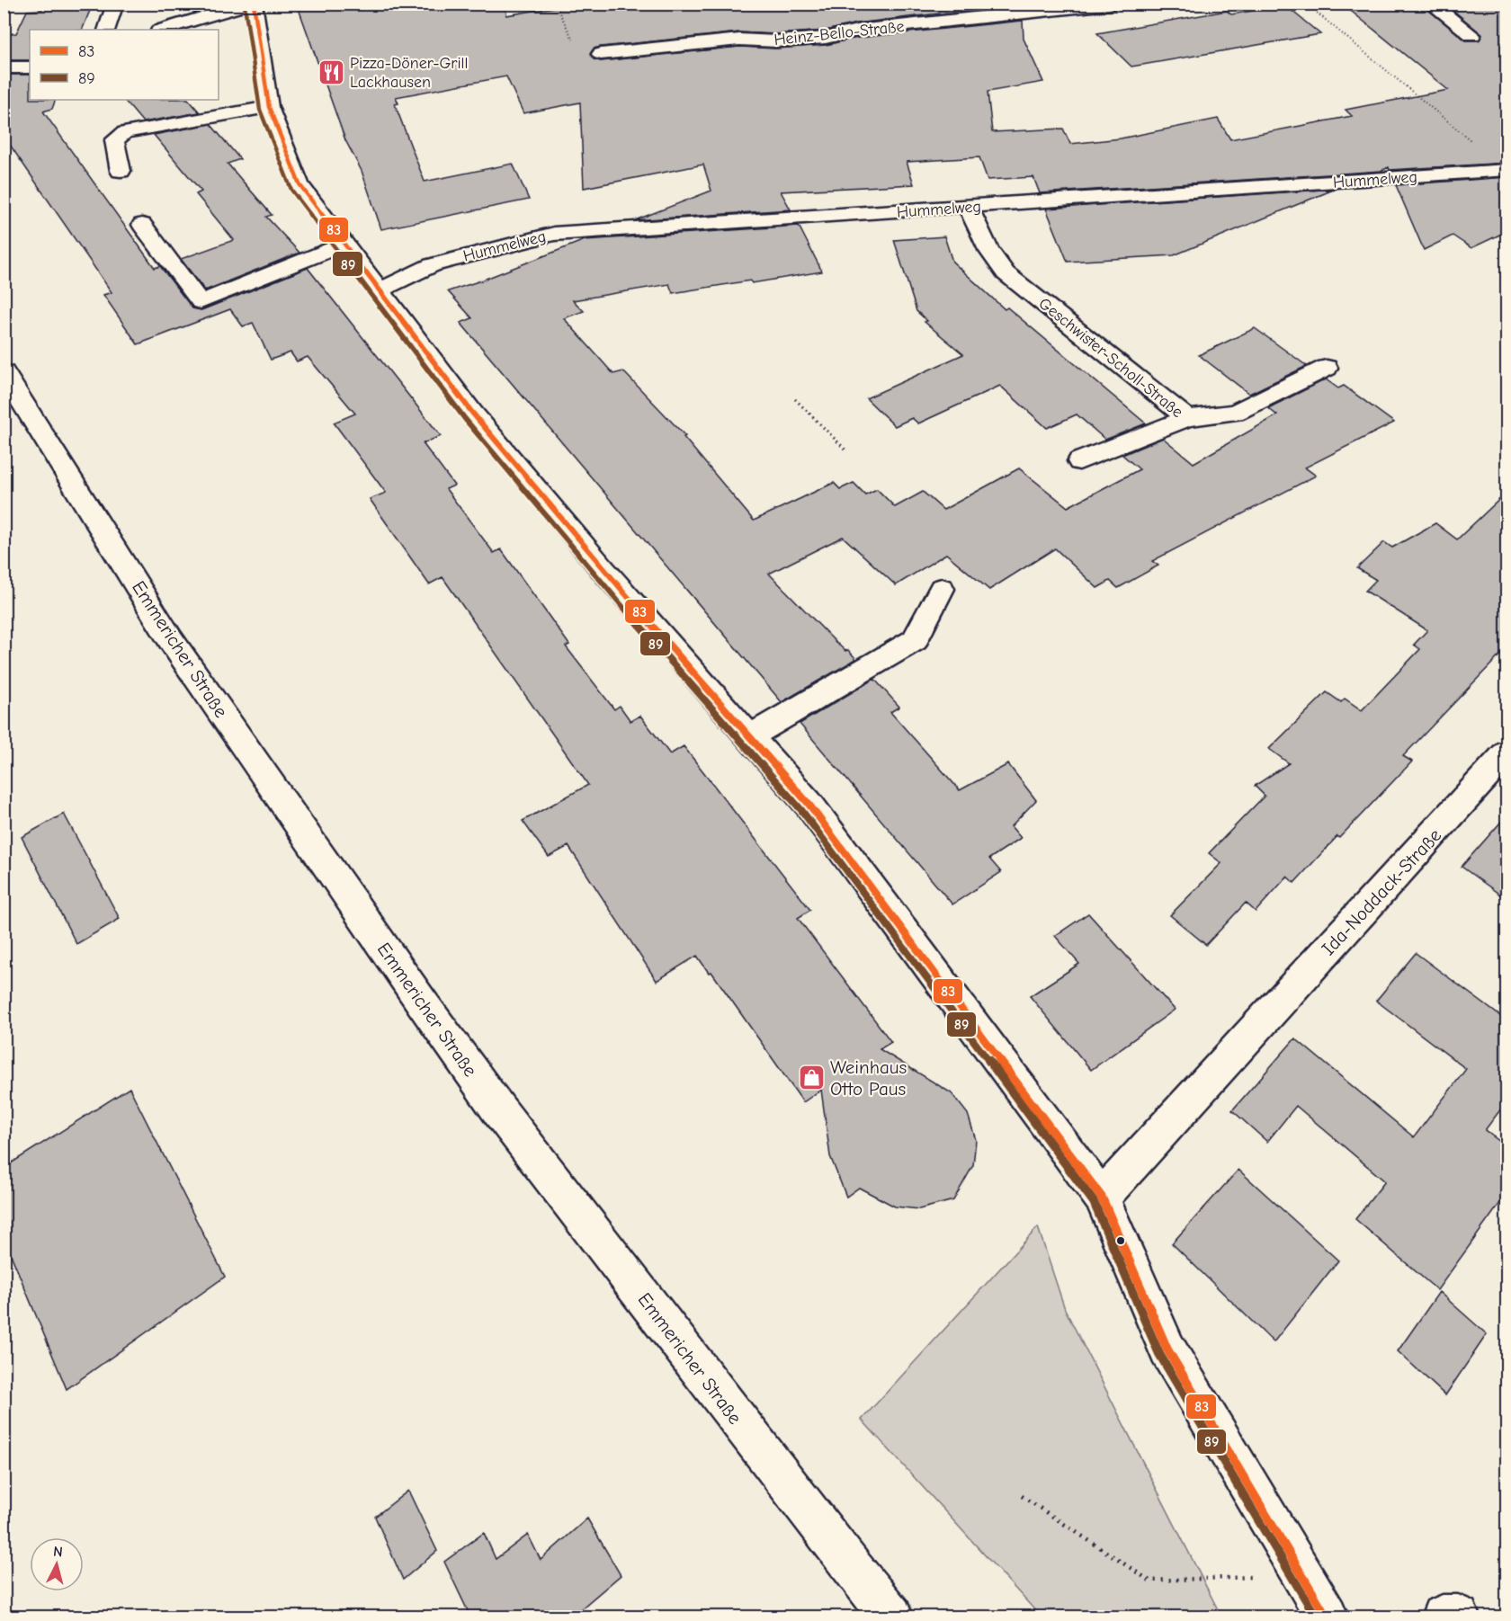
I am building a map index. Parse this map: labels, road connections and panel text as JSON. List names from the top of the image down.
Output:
{
  "streets": {
    "street": [
      "Heinz-Bello-Straße",
      "Hummelweg",
      "Geschwister-Scholl-Straße",
      "Emmericher Straße",
      "Ida-Noddack-Straße"
    ]
  },
  "crossings": [
    ["Hummelweg", "Geschwister-Scholl-Straße"]
  ],
  "places": {
    "restaurant": ["Pizza-Döner-Grill Lackhausen"],
    "shop": ["Weinhaus Otto Paus"]
  },
  "lines": ["transit line 83", "transit line 89"],
  "legend": ["83", "89"],
  "north": "top"
}
